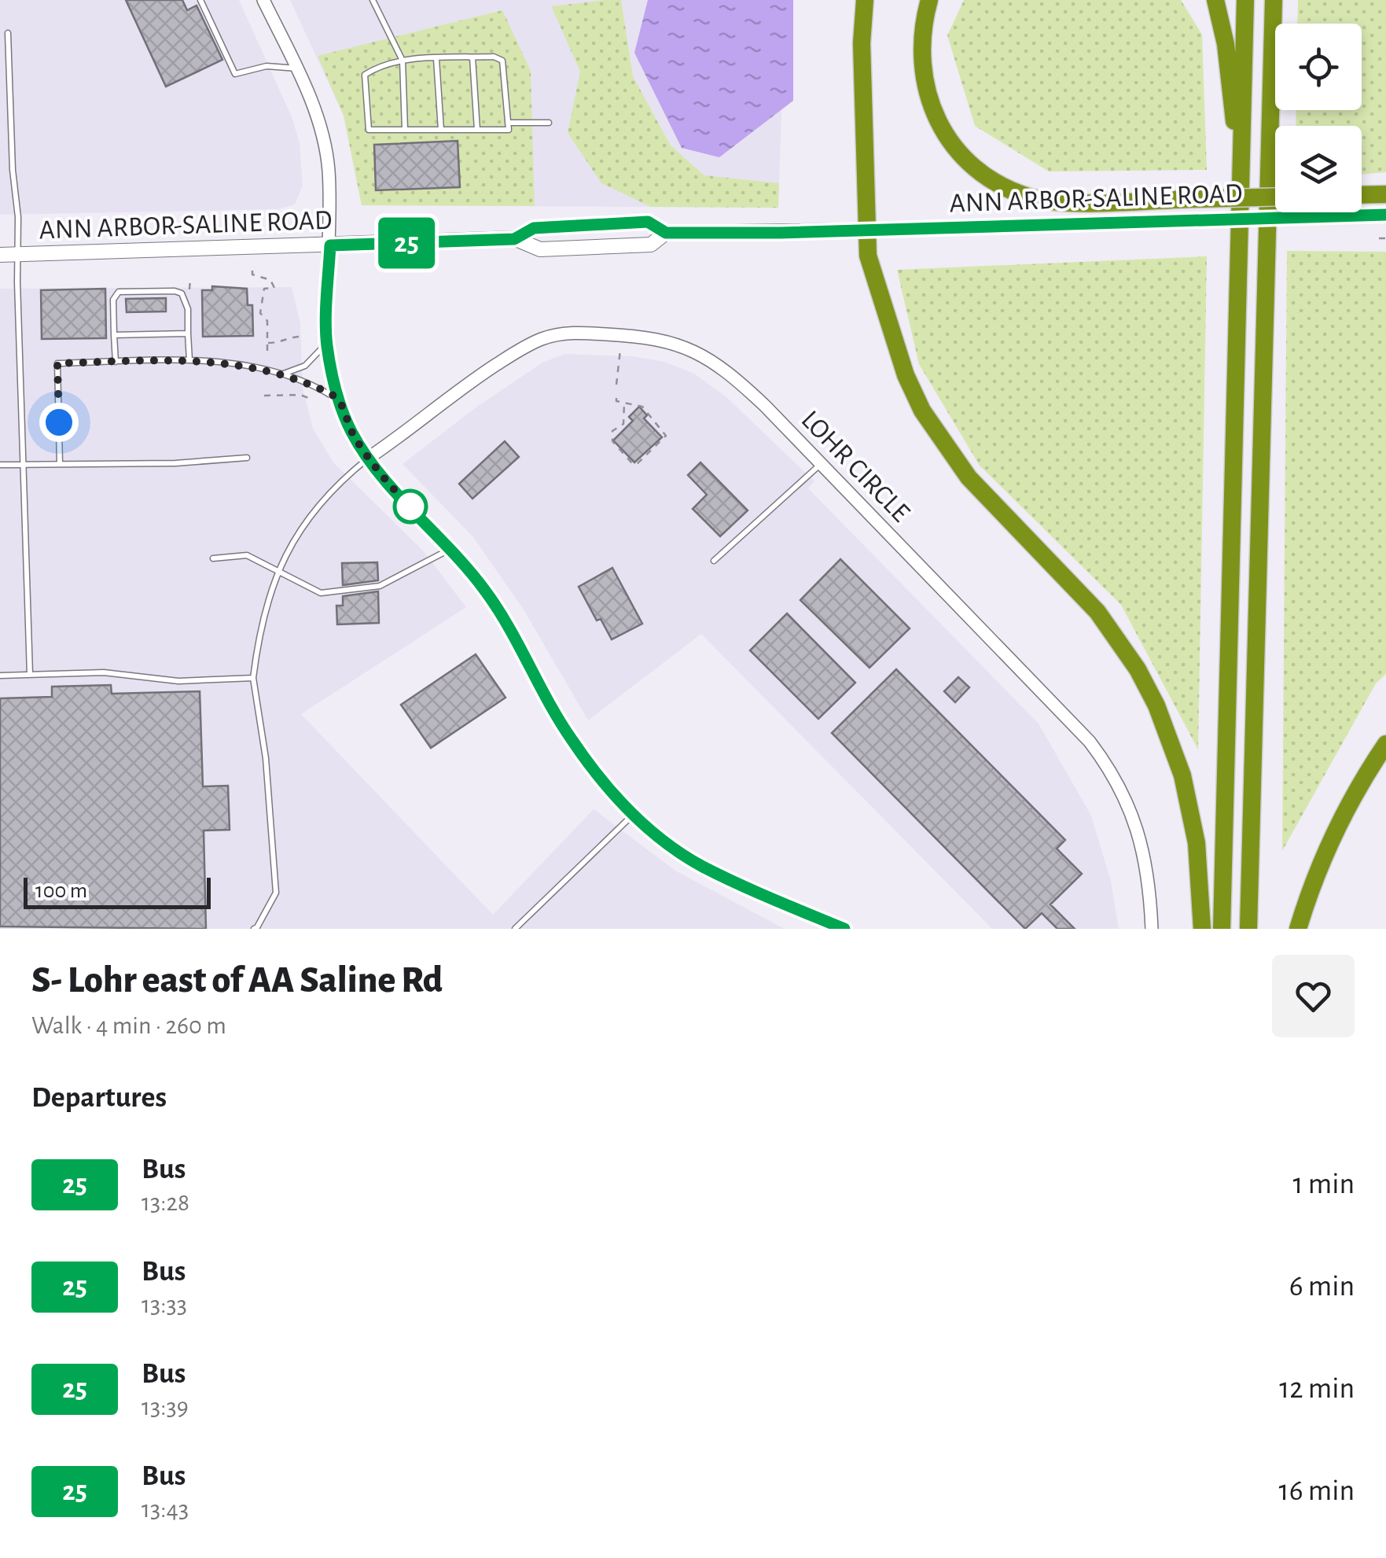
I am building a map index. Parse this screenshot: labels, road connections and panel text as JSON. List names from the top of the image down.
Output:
{
  "streets": {
    "main road": ["ANN ARBOR-SALINE ROAD"],
    "street": ["LOHR CIRCLE"]
  },
  "lines": ["bus line 25"],
  "scale_bar": "100 m",
  "page": {
    "on_map": "25",
    "scale": "100 m",
    "heading": [
      ["S- Lohr east of AA Saline Rd", "Walk · 4 min · 260 m"],
      "Departures"
    ],
    "list": [
      {
        "mark": "25",
        "name": "Bus",
        "note": "13:28",
        "value": "1 min"
      },
      {
        "mark": "25",
        "name": "Bus",
        "note": "13:33",
        "value": "6 min"
      },
      {
        "mark": "25",
        "name": "Bus",
        "note": "13:39",
        "value": "12 min"
      },
      {
        "mark": "25",
        "name": "Bus",
        "note": "13:43",
        "value": "16 min"
      }
    ]
  }
}
